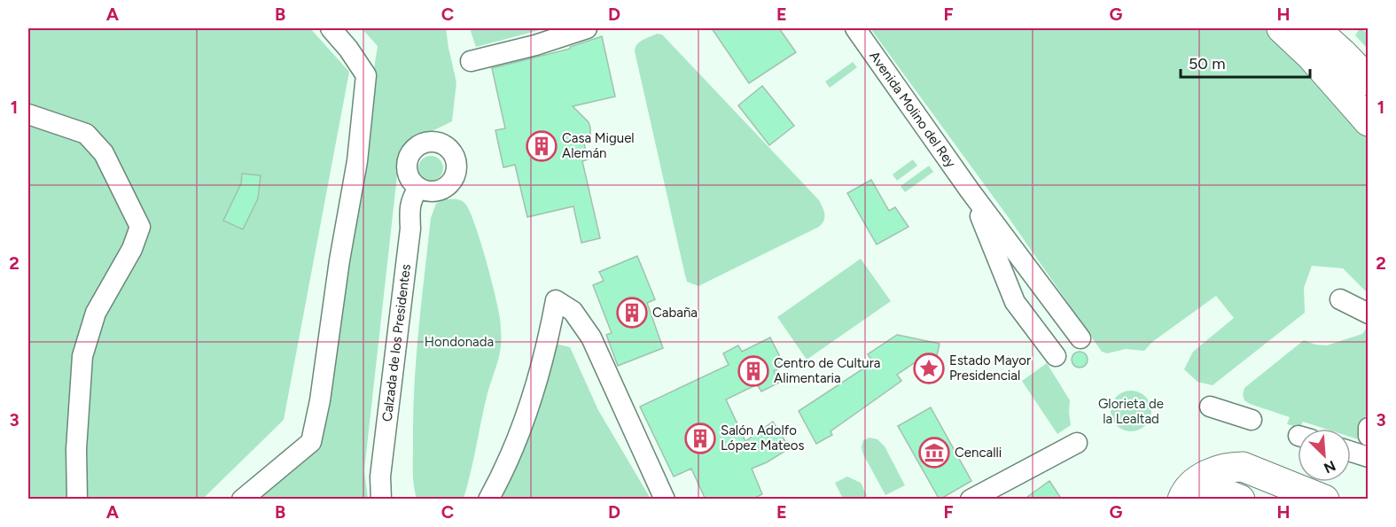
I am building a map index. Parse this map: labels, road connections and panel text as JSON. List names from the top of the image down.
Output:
{
  "streets": {
    "street": ["Avenida Molino del Rey", "Calzada de los Presidentes"]
  },
  "parks": ["Hondonada", "Glorieta de la Lealtad"],
  "places": {
    "building": [
      "Casa Miguel Alemán",
      "Cabaña",
      "Centro de Cultura Alimentaria",
      "Salón Adolfo López Mateos"
    ],
    "place": ["Estado Mayor Presidencial"],
    "museum": ["Cencalli"]
  },
  "scale_bar": "50 m",
  "north": "bottom right",
  "grid": {
    "columns": [
      "A",
      "B",
      "C",
      "D",
      "E",
      "F",
      "G",
      "H"
    ],
    "rows": ["1", "2", "3"]
  }
}
